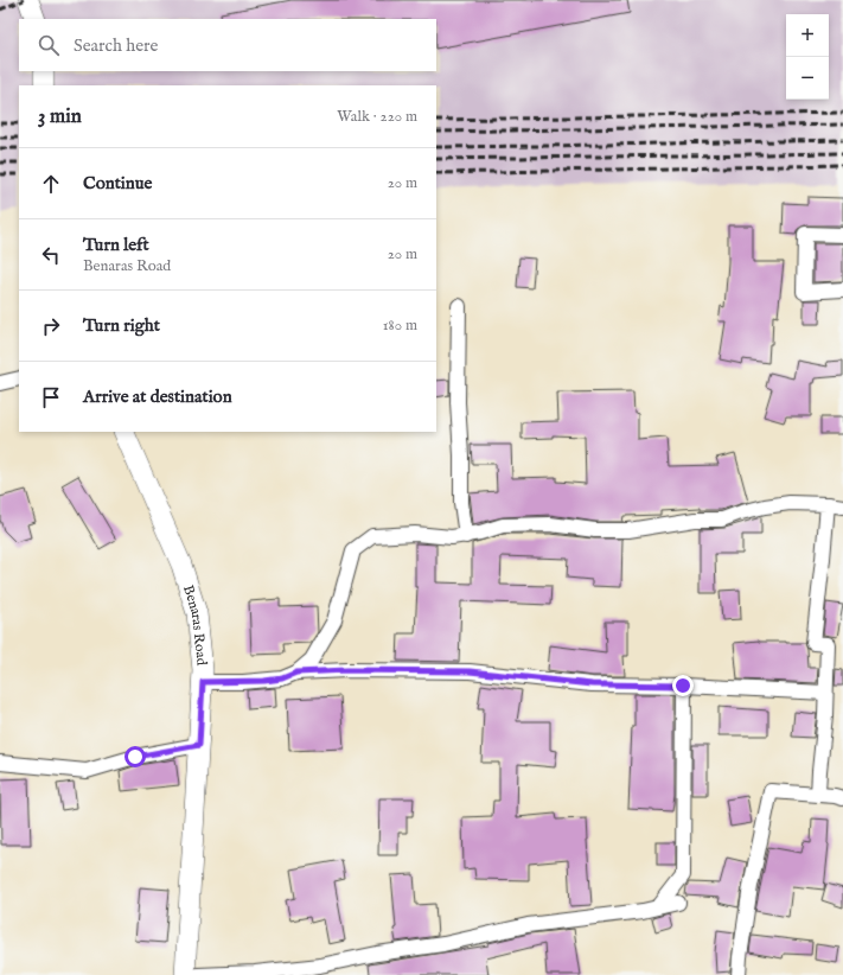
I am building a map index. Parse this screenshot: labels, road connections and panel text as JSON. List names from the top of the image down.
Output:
{
  "streets": {
    "main road": ["Benaras Road"]
  },
  "page": {
    "map_buttons": ["+", "−"],
    "search": "Search here",
    "heading": ["3 min", "Walk · 220 m"],
    "list": [
      ["Continue", "20 m"],
      ["Turn left", "Benaras Road", "20 m"],
      ["Turn right", "180 m"],
      "Arrive at destination"
    ]
  }
}
